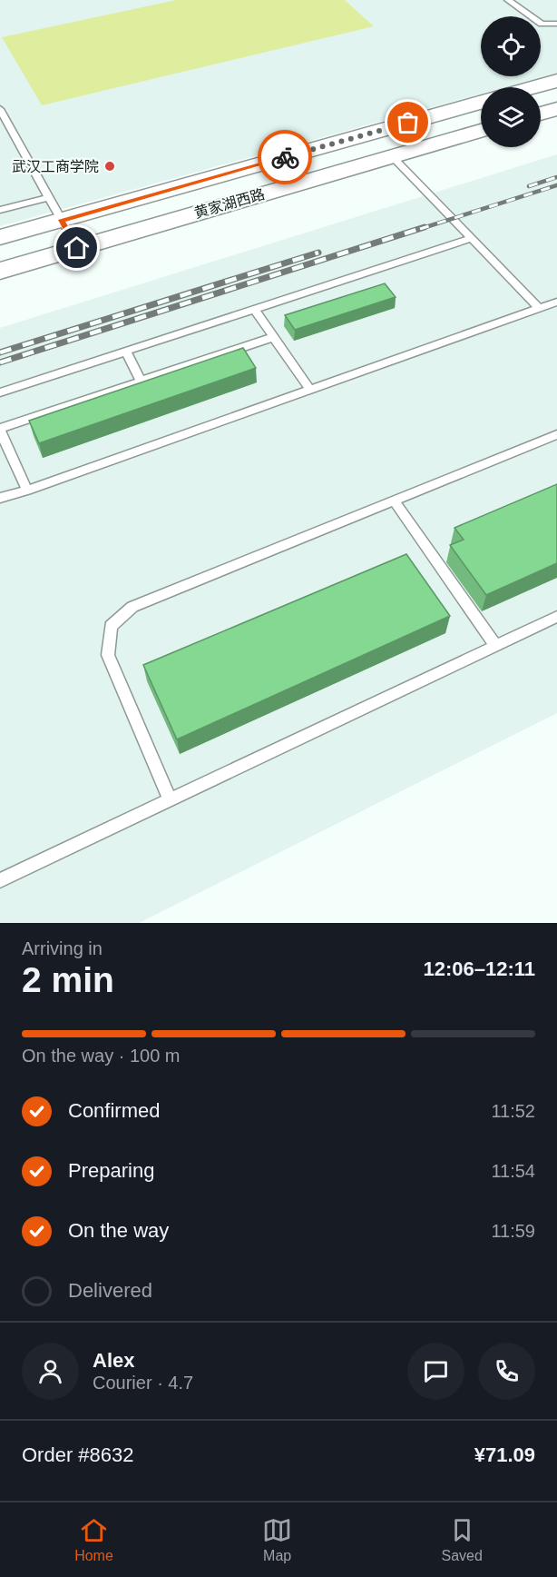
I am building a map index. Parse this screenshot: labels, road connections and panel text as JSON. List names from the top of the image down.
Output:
{
  "streets": {
    "main road": ["黄家湖西路"]
  },
  "places": ["武汉工商学院"],
  "page": {
    "heading": ["2 min", "Arriving in", "12:06–12:11"],
    "panel": [
      "Alex",
      "Courier · 4.7",
      "Order #8632",
      "¥71.09"
    ],
    "bar": "On the way · 100 m",
    "list": [
      ["Confirmed", "11:52"],
      ["Preparing", "11:54"],
      ["On the way", "11:59"],
      "Delivered"
    ],
    "tabs": ["Home", "Map", "Saved"]
  }
}
